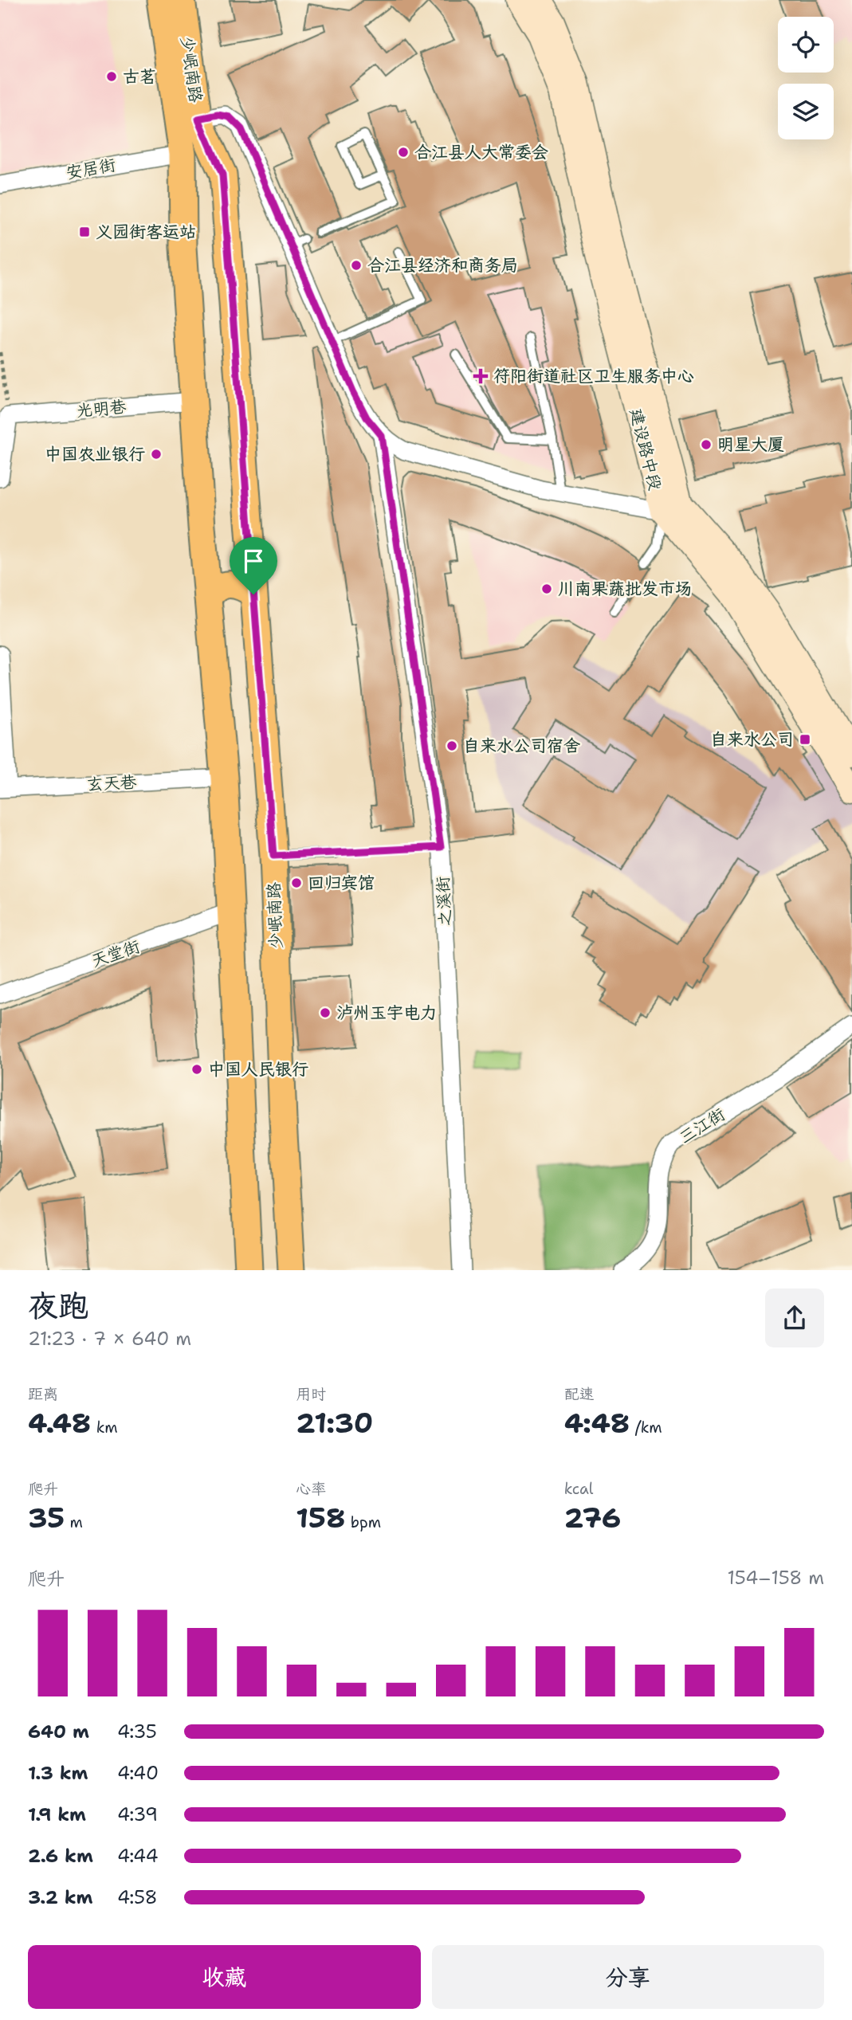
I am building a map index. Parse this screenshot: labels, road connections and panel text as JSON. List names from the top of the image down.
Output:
{
  "streets": {
    "main road": ["少岷南路", "建设路中段"],
    "street": [
      "安居街",
      "光明巷",
      "玄天巷",
      "之溪街",
      "天堂街",
      "三江街"
    ]
  },
  "crossings": [
    ["少岷南路", "安居街"],
    ["少岷南路", "光明巷"],
    ["少岷南路", "玄天巷"],
    ["少岷南路", "之溪街"],
    ["少岷南路", "天堂街"],
    ["建设路中段", "之溪街"]
  ],
  "places": {
    "other": [
      "古茗",
      "合江县人大常委会",
      "合江县经济和商务局",
      "明星大厦",
      "中国农业银行",
      "川南果蔬批发市场",
      "自来水公司宿舍",
      "回归宾馆",
      "泸州玉宇电力",
      "中国人民银行"
    ],
    "transit": ["义园街客运站", "自来水公司"],
    "health": ["符阳街道社区卫生服务中心"]
  },
  "page": {
    "heading": ["夜跑", "21:23 · 7 × 640 m"],
    "stats": [
      ["距离", "4.48 km"],
      ["用时", "21:30"],
      ["配速", "4:48 /km"],
      ["爬升", "35 m"],
      ["心率", "158 bpm"],
      ["kcal", "276"]
    ],
    "chart": ["爬升", "154–158 m"],
    "list": [
      {
        "name": "640 m",
        "note": "4:35"
      },
      {
        "name": "1.3 km",
        "note": "4:40"
      },
      {
        "name": "1.9 km",
        "note": "4:39"
      },
      {
        "name": "2.6 km",
        "note": "4:44"
      },
      {
        "name": "3.2 km",
        "note": "4:58"
      }
    ],
    "buttons": ["收藏", "分享"]
  }
}
